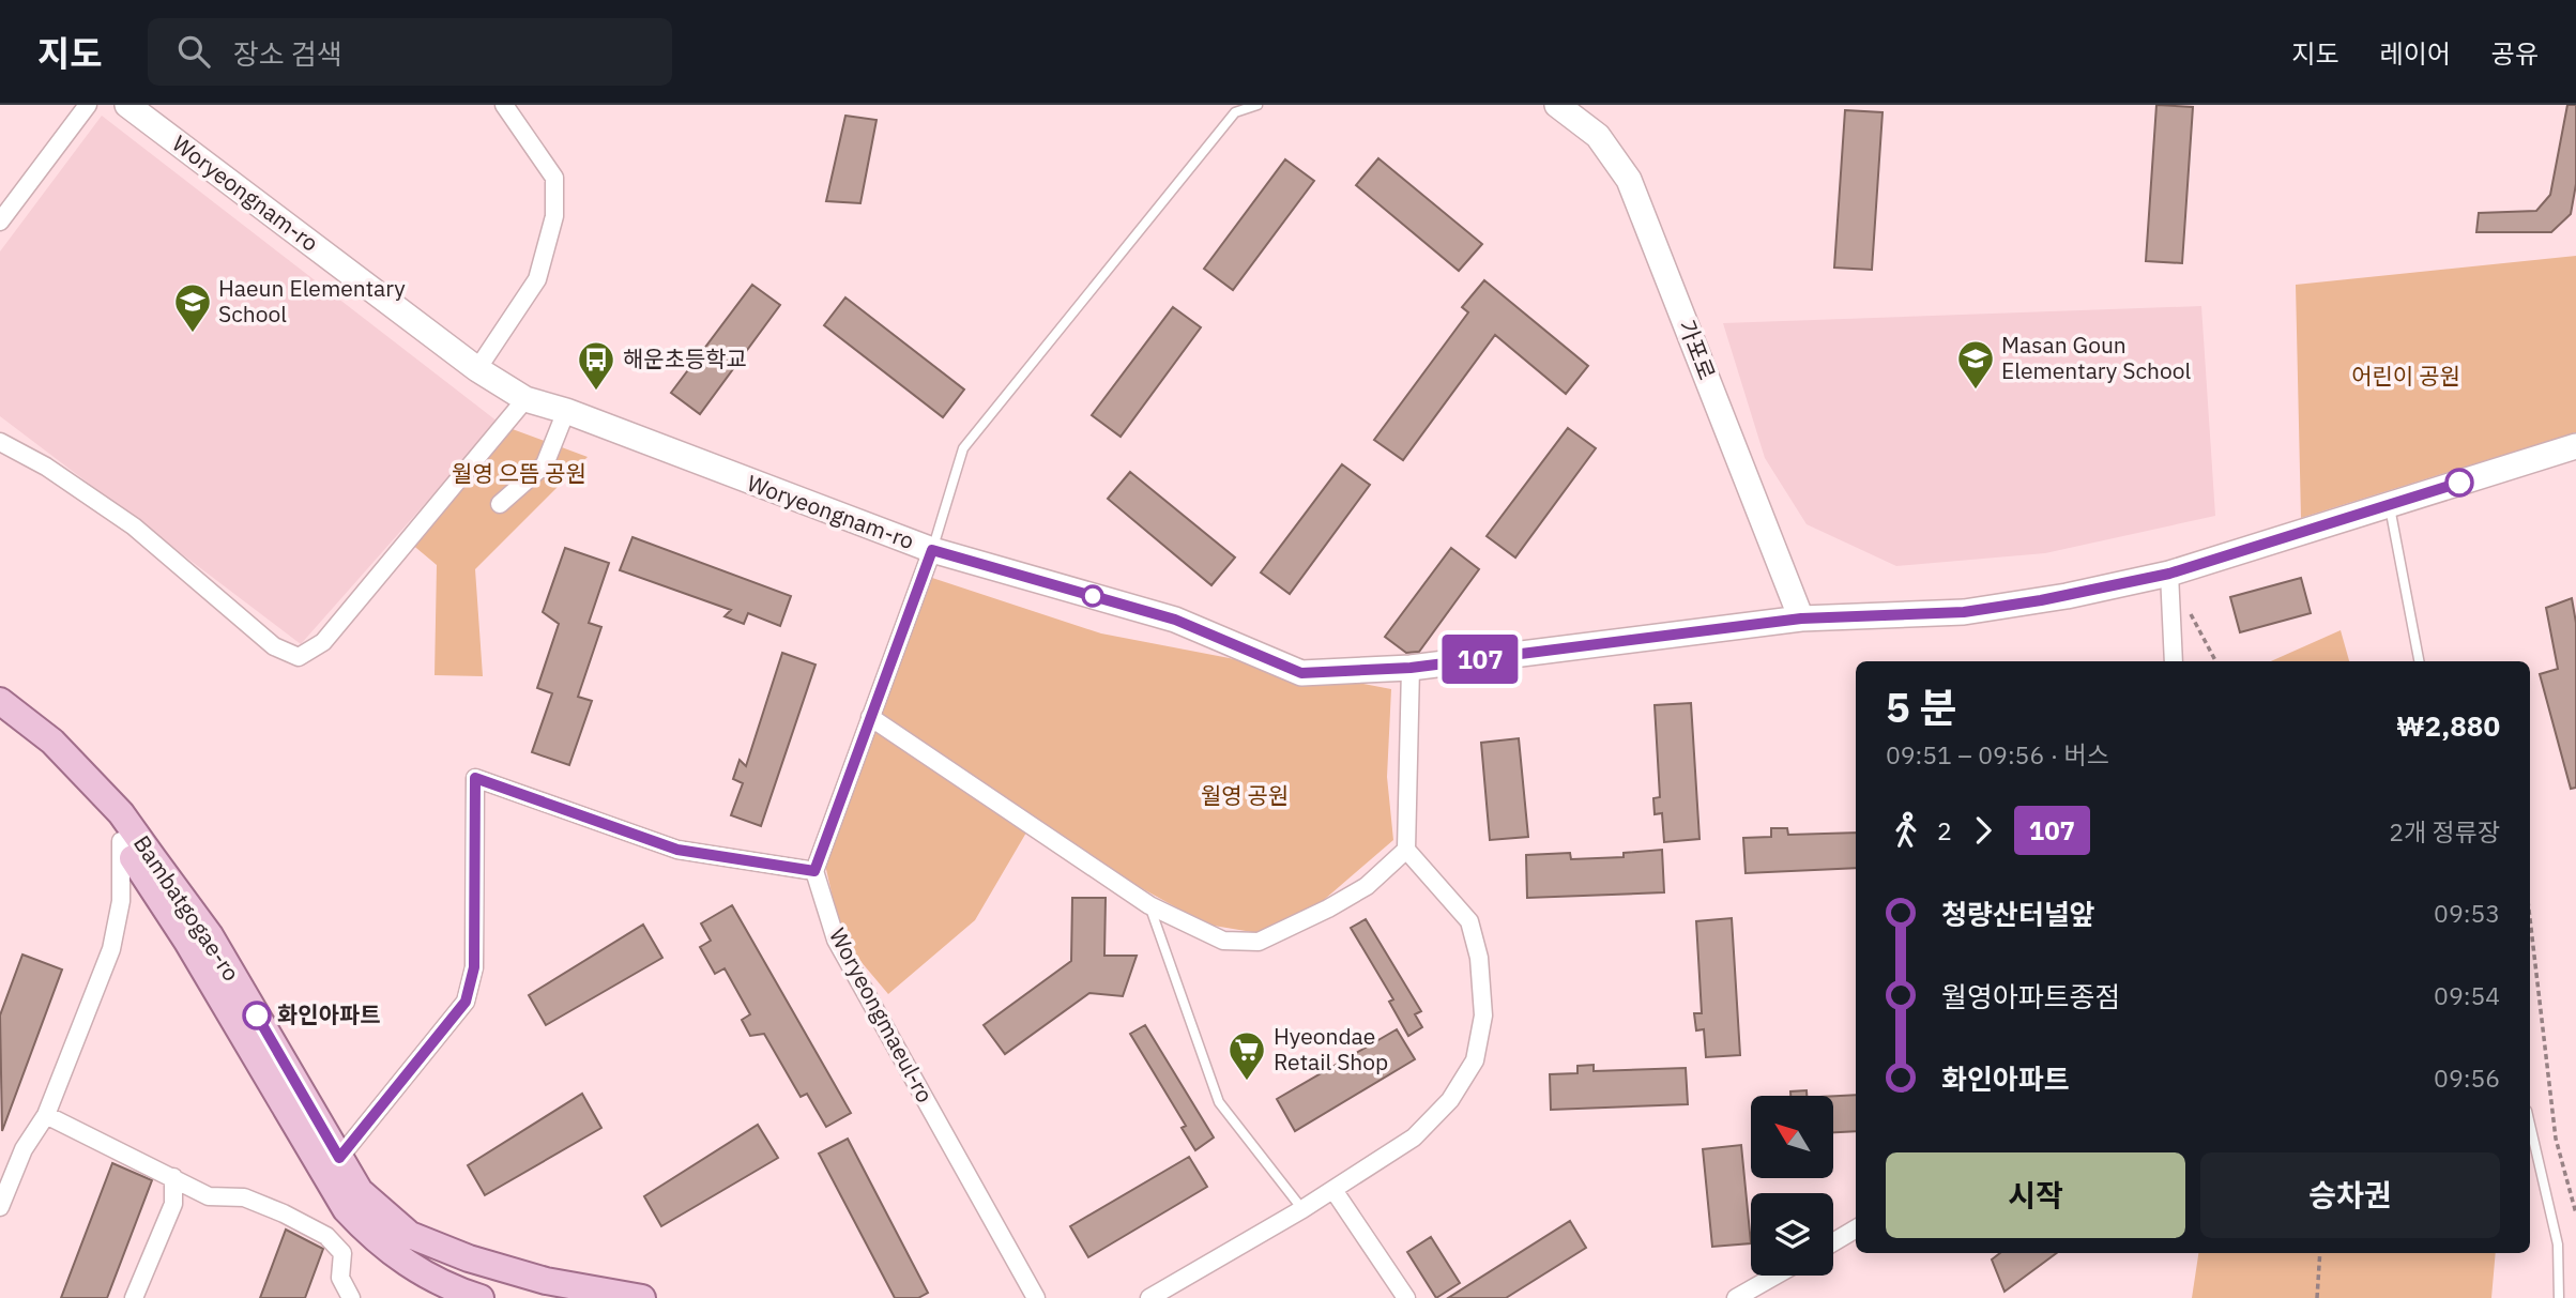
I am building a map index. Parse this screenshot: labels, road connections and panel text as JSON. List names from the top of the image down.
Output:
{
  "streets": {
    "main road": ["Woryeongnam-ro", "가포로", "Bambatgogae-ro"],
    "street": ["Woryeongmaeul-ro"]
  },
  "crossings": [
    ["Woryeongnam-ro", "가포로"]
  ],
  "parks": ["어린이 공원", "월영 으뜸 공원", "월영 공원"],
  "places": {
    "school or university": ["Haeun Elementary School", "Masan Goun Elementary School"],
    "bus stop": ["해운초등학교"],
    "other": ["화인아파트"],
    "supermarket": ["Hyeondae Retail Shop"]
  },
  "lines": ["bus line 107"],
  "north": "top left",
  "page": {
    "header": "지도",
    "search": "장소 검색",
    "nav": ["지도", "레이어", "공유"],
    "on_map": "107",
    "heading": ["5 분", "09:51 – 09:56 · 버스", "₩2,880"],
    "legs": ["2", "107", "2개 정류장"],
    "list": [
      {
        "name": "청량산터널앞",
        "value": "09:53"
      },
      {
        "name": "월영아파트종점",
        "value": "09:54"
      },
      {
        "name": "화인아파트",
        "value": "09:56"
      }
    ],
    "buttons": ["시작", "승차권"]
  }
}
